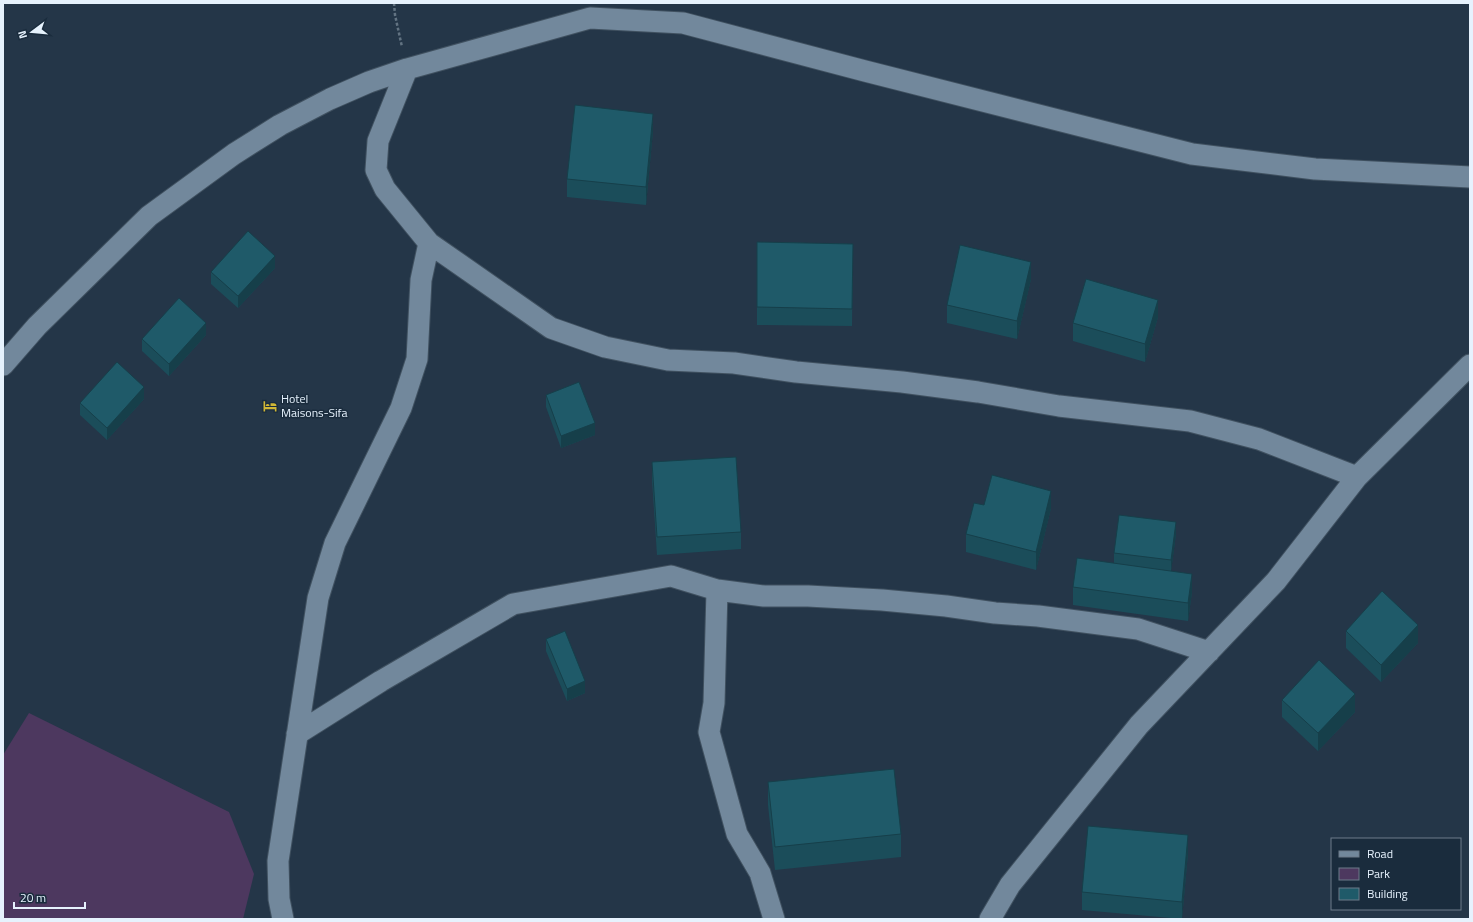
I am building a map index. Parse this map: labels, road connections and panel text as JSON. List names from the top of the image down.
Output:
{
  "places": {
    "hotel": ["Hotel Maisons-Sifa"]
  },
  "legend": ["Road", "Park", "Building"],
  "scale_bar": "20 m",
  "north": "left"
}
